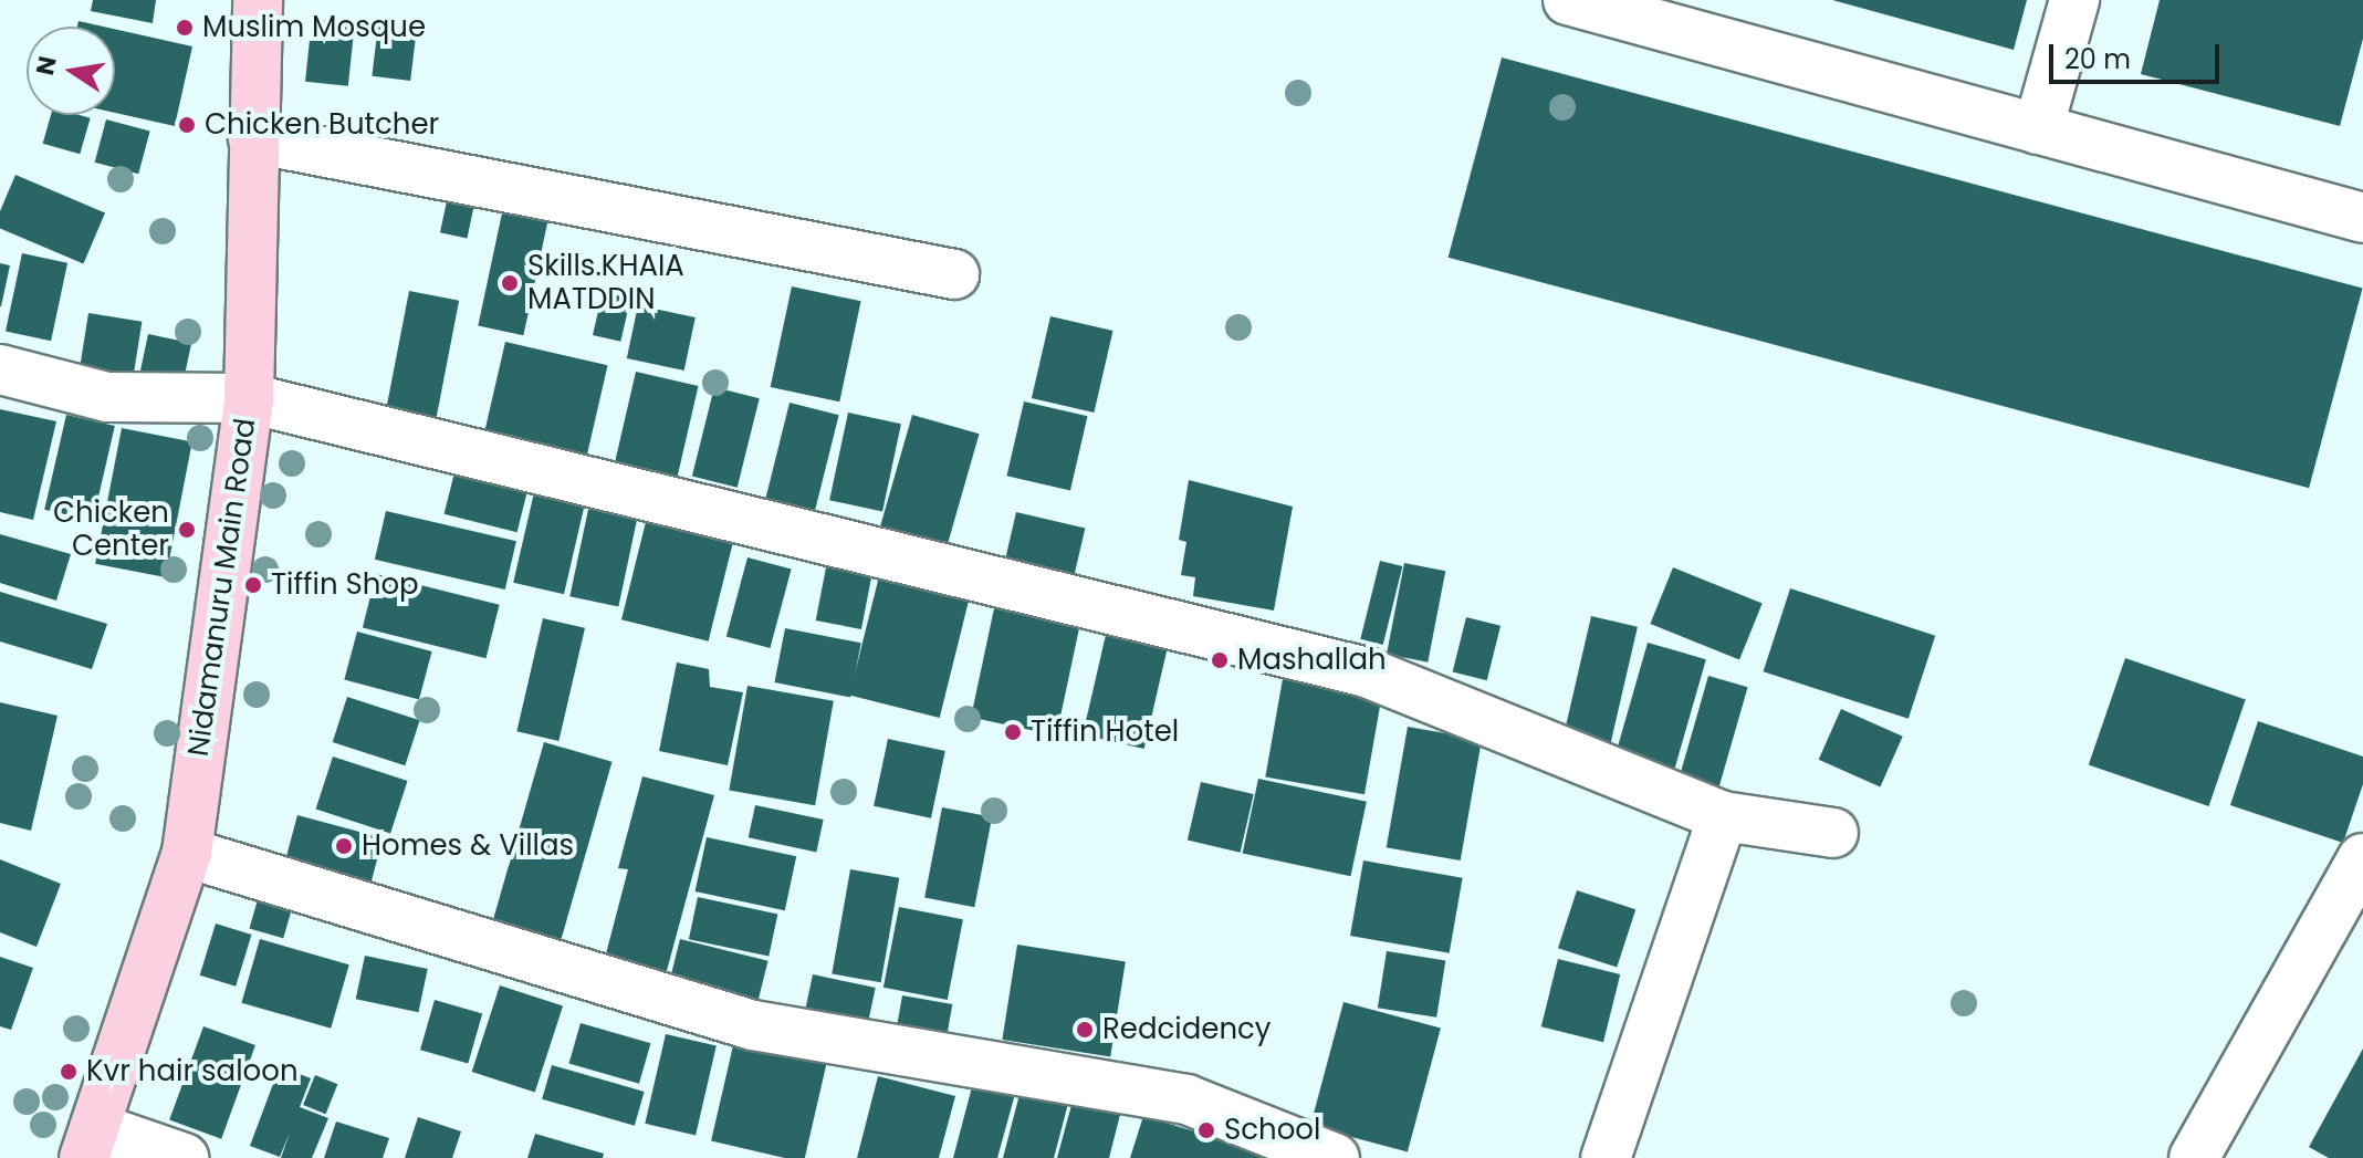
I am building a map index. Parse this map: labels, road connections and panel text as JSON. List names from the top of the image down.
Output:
{
  "streets": {
    "main road": ["Nidamanuru Main Road"]
  },
  "places": [
    "Muslim Mosque",
    "Chicken Butcher",
    "Skills.KHAIA MATDDIN",
    "Chicken Center",
    "Tiffin Shop",
    "Mashallah",
    "Tiffin Hotel",
    "Homes & Villas",
    "Redcidency",
    "Kvr hair saloon",
    "School"
  ],
  "scale_bar": "20 m",
  "north": "left"
}
